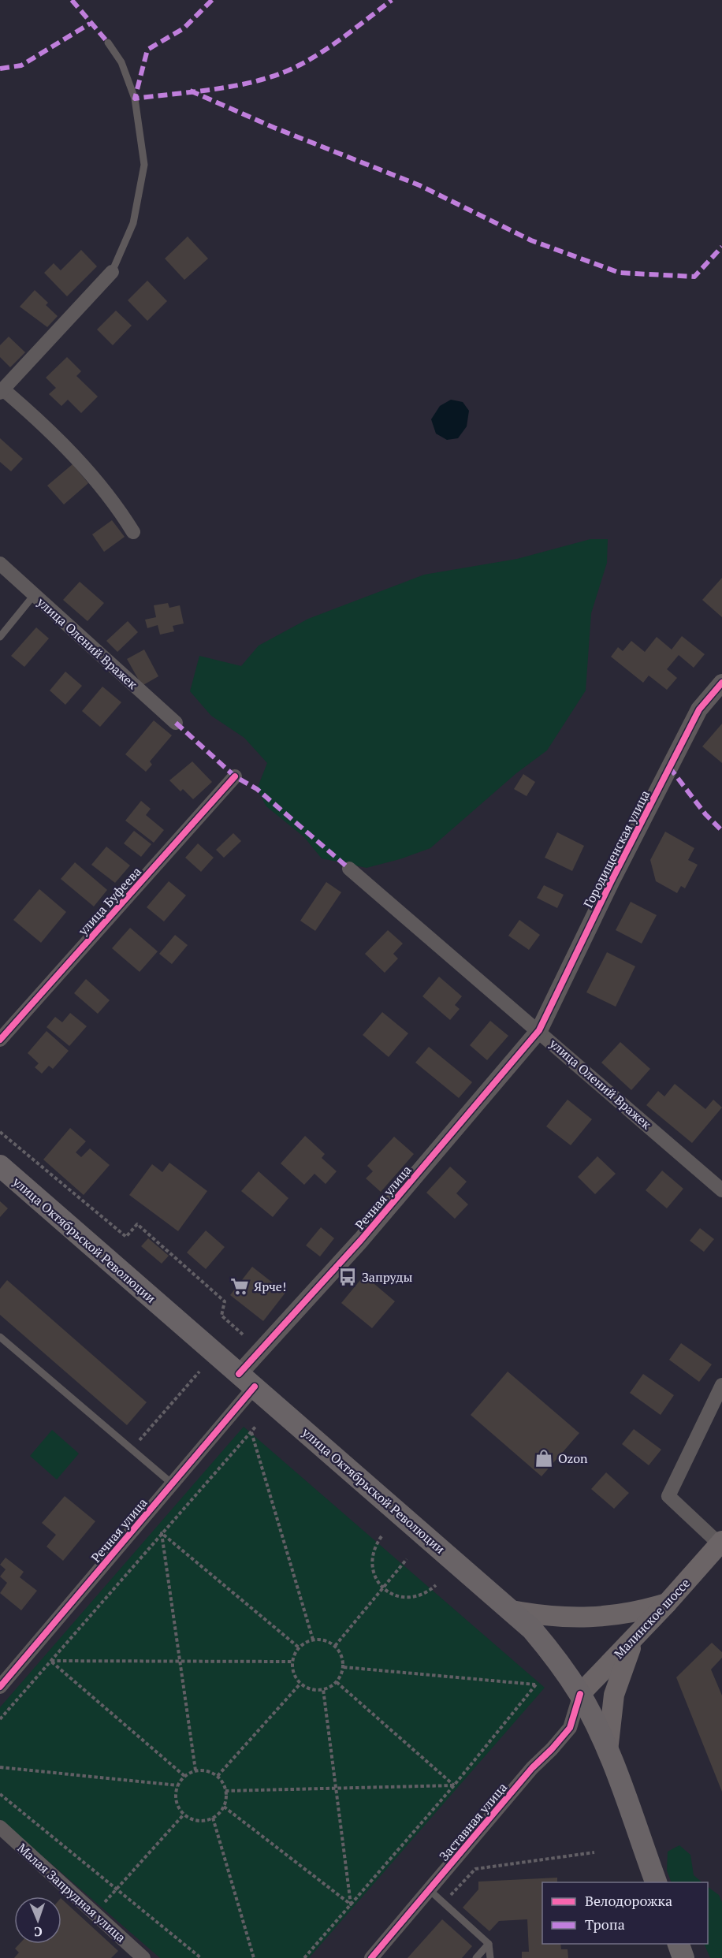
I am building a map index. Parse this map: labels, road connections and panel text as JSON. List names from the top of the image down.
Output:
{
  "streets": {
    "main road": ["улица Октябрьской Революции", "Малинское шоссе"],
    "street": [
      "улица Олений Вражек",
      "Городищенская улица",
      "улица Буфеева",
      "Речная улица",
      "Заставная улица",
      "Малая Запрудная улица"
    ]
  },
  "crossings": [
    ["улица Олений Вражек", "Городищенская улица"],
    ["улица Олений Вражек", "Речная улица"],
    ["Городищенская улица", "Речная улица"],
    ["Речная улица", "улица Октябрьской Революции"],
    ["улица Октябрьской Революции", "Малинское шоссе"],
    ["улица Октябрьской Революции", "Заставная улица"],
    ["Малинское шоссе", "Заставная улица"]
  ],
  "places": {
    "bus stop": ["Запруды"],
    "supermarket": ["Ярче!"],
    "shop": ["Ozon"]
  },
  "legend": ["Велодорожка", "Тропа"],
  "north": "bottom"
}
